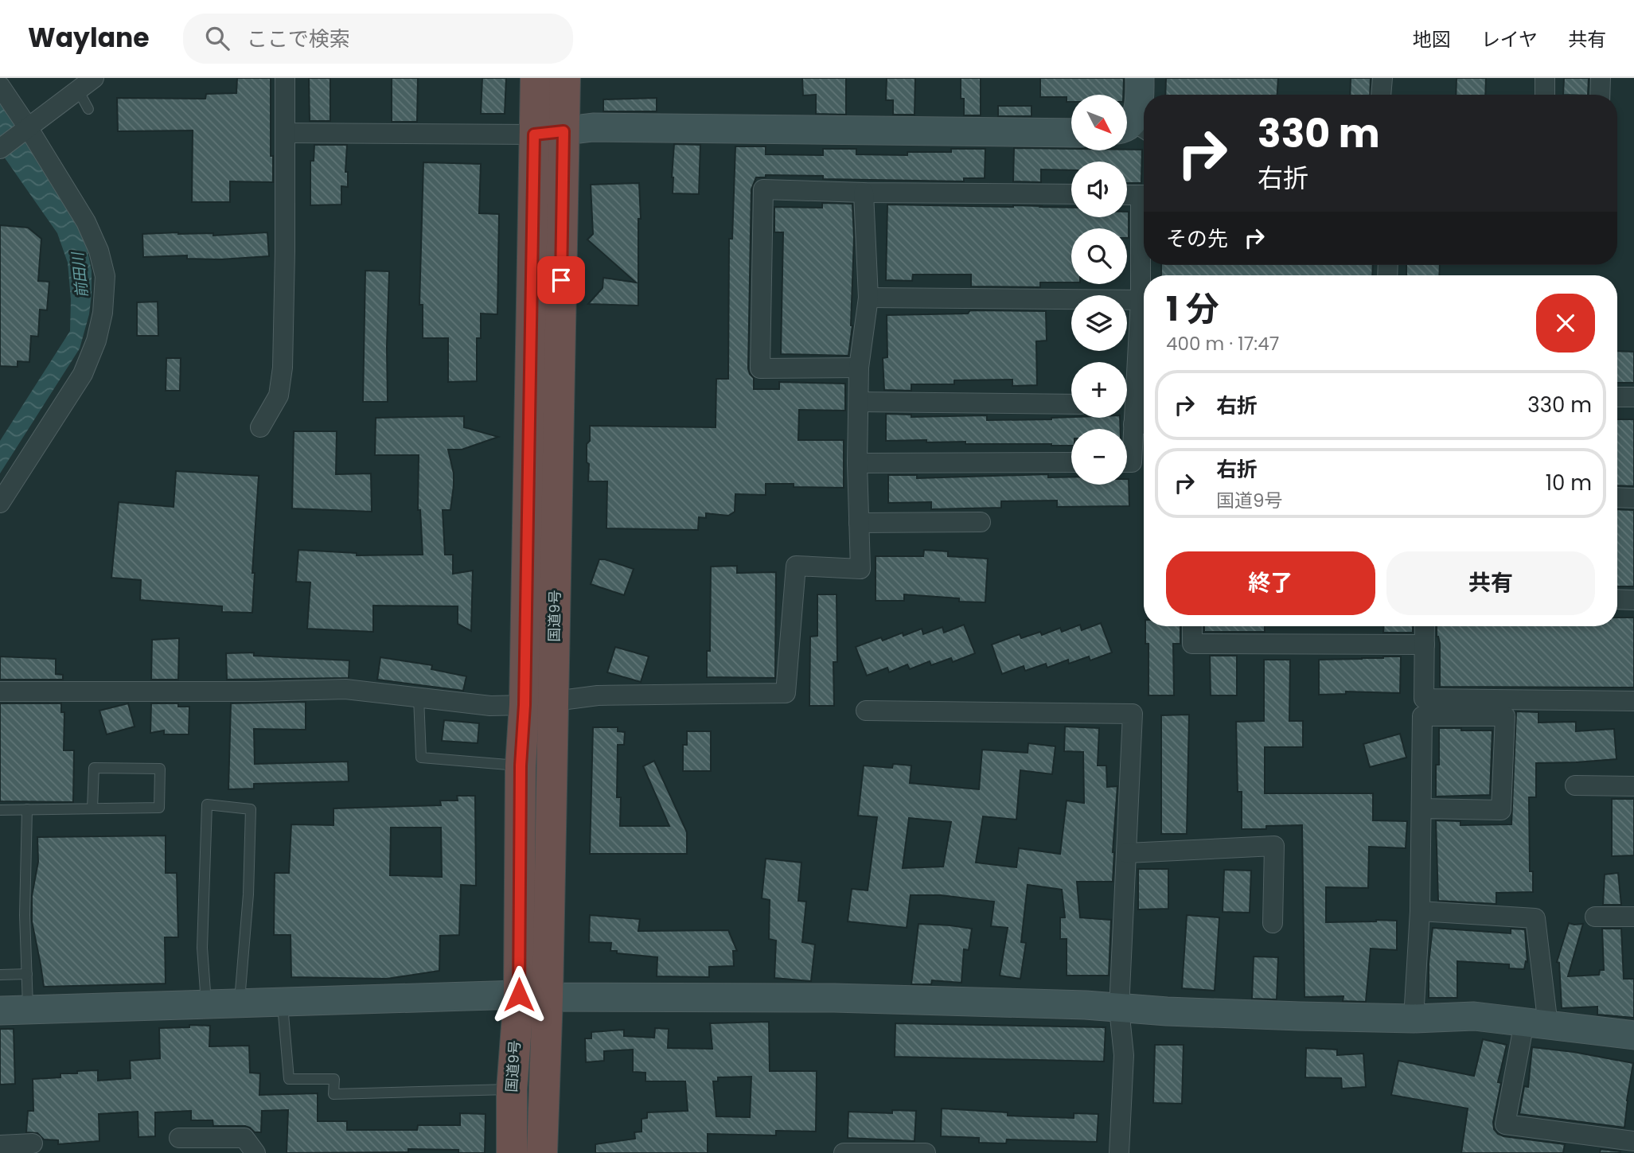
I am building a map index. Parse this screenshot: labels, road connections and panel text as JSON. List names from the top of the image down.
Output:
{
  "streets": {
    "highway": ["国道9号"]
  },
  "water": ["前田川"],
  "north": "bottom right",
  "page": {
    "header": "Waylane",
    "search": "ここで検索",
    "nav": ["地図", "レイヤ", "共有"],
    "map_buttons": ["+", "−"],
    "turn": ["330 m", "右折"],
    "then": "その先",
    "heading": ["1 分", "400 m · 17:47"],
    "list": [
      {
        "name": "右折",
        "value": "330 m"
      },
      {
        "name": "右折",
        "note": "国道9号",
        "value": "10 m"
      }
    ],
    "buttons": ["終了", "共有"]
  }
}
